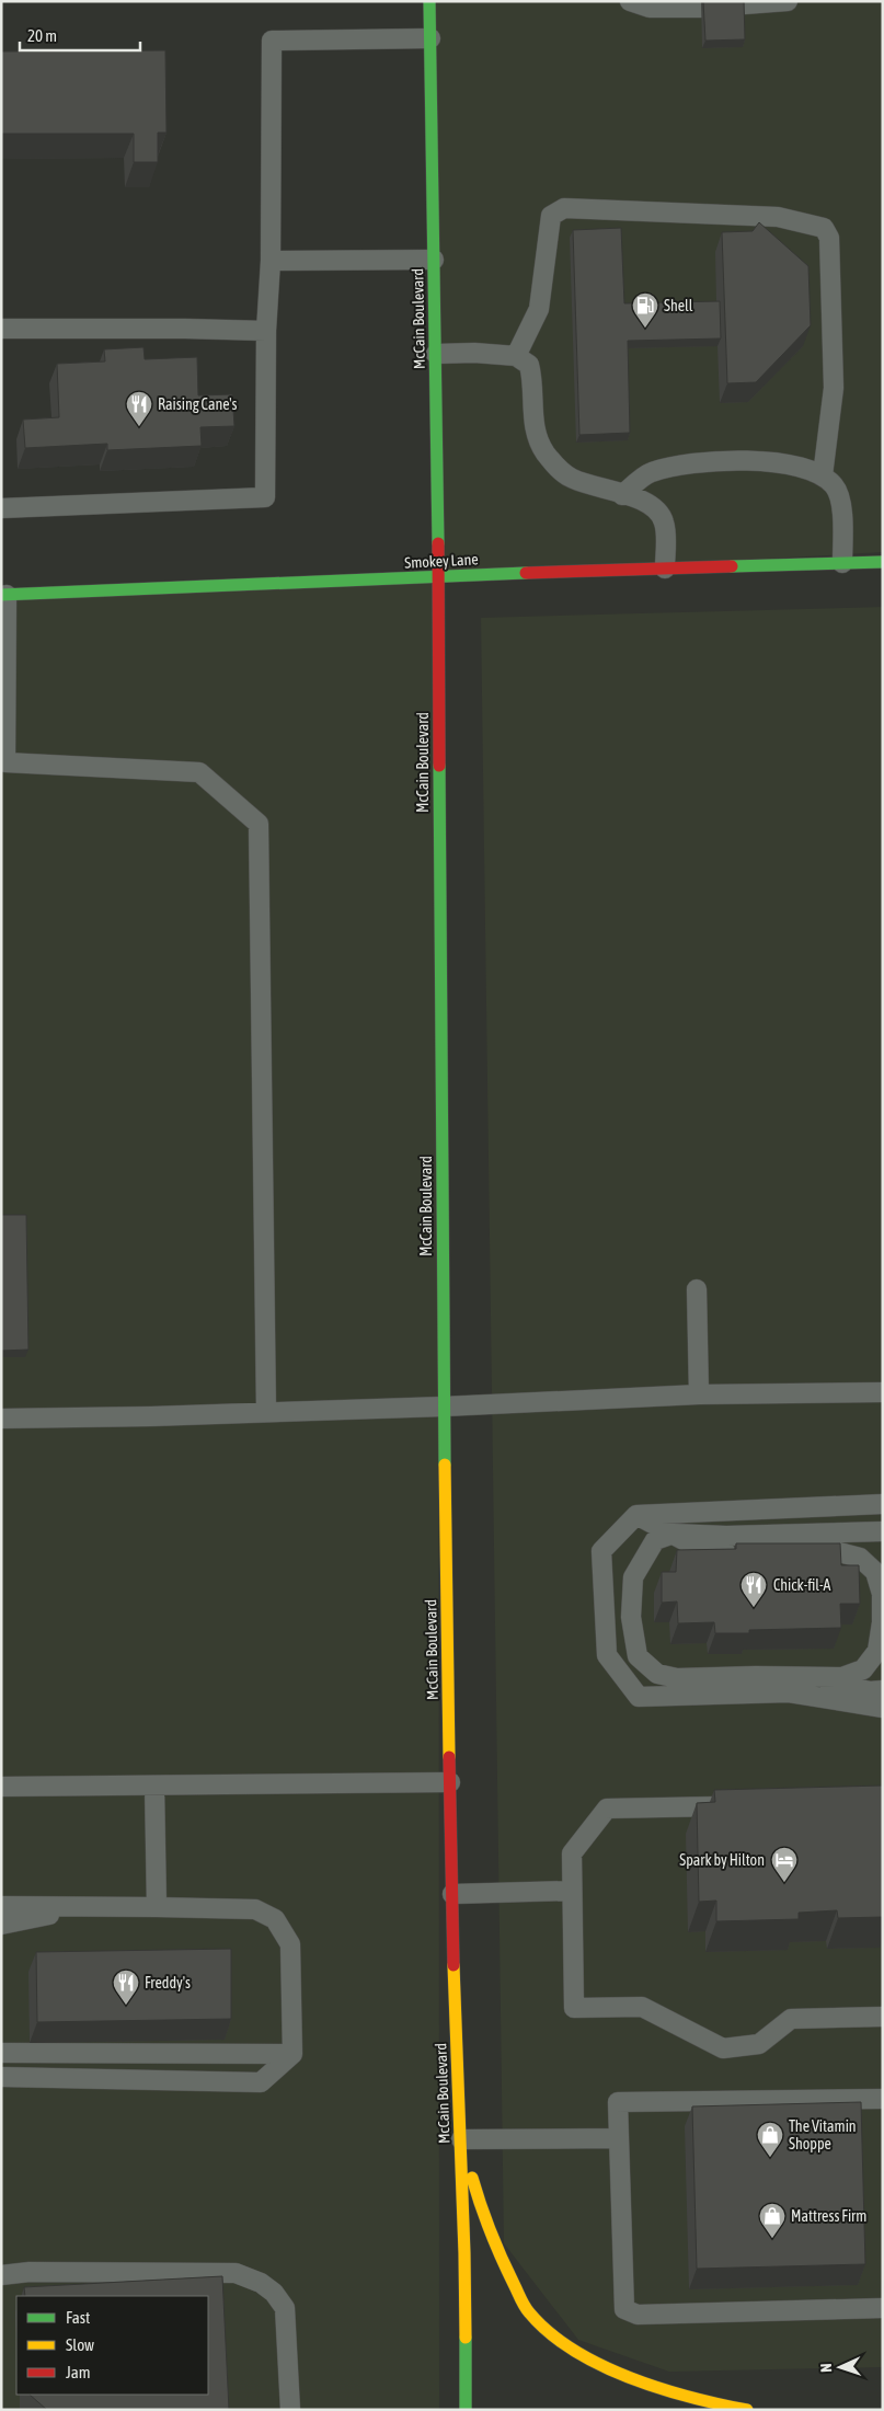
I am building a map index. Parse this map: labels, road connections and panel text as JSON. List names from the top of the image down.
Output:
{
  "streets": {
    "main road": ["McCain Boulevard", "Smokey Lane"]
  },
  "crossings": [
    ["McCain Boulevard", "Smokey Lane"]
  ],
  "places": {
    "fuel station": ["Shell"],
    "restaurant": ["Raising Cane's", "Chick-fil-A", "Freddy's"],
    "hotel": ["Spark by Hilton"],
    "shop": ["The Vitamin Shoppe", "Mattress Firm"]
  },
  "legend": ["Fast", "Slow", "Jam"],
  "scale_bar": "20 m",
  "north": "left"
}
